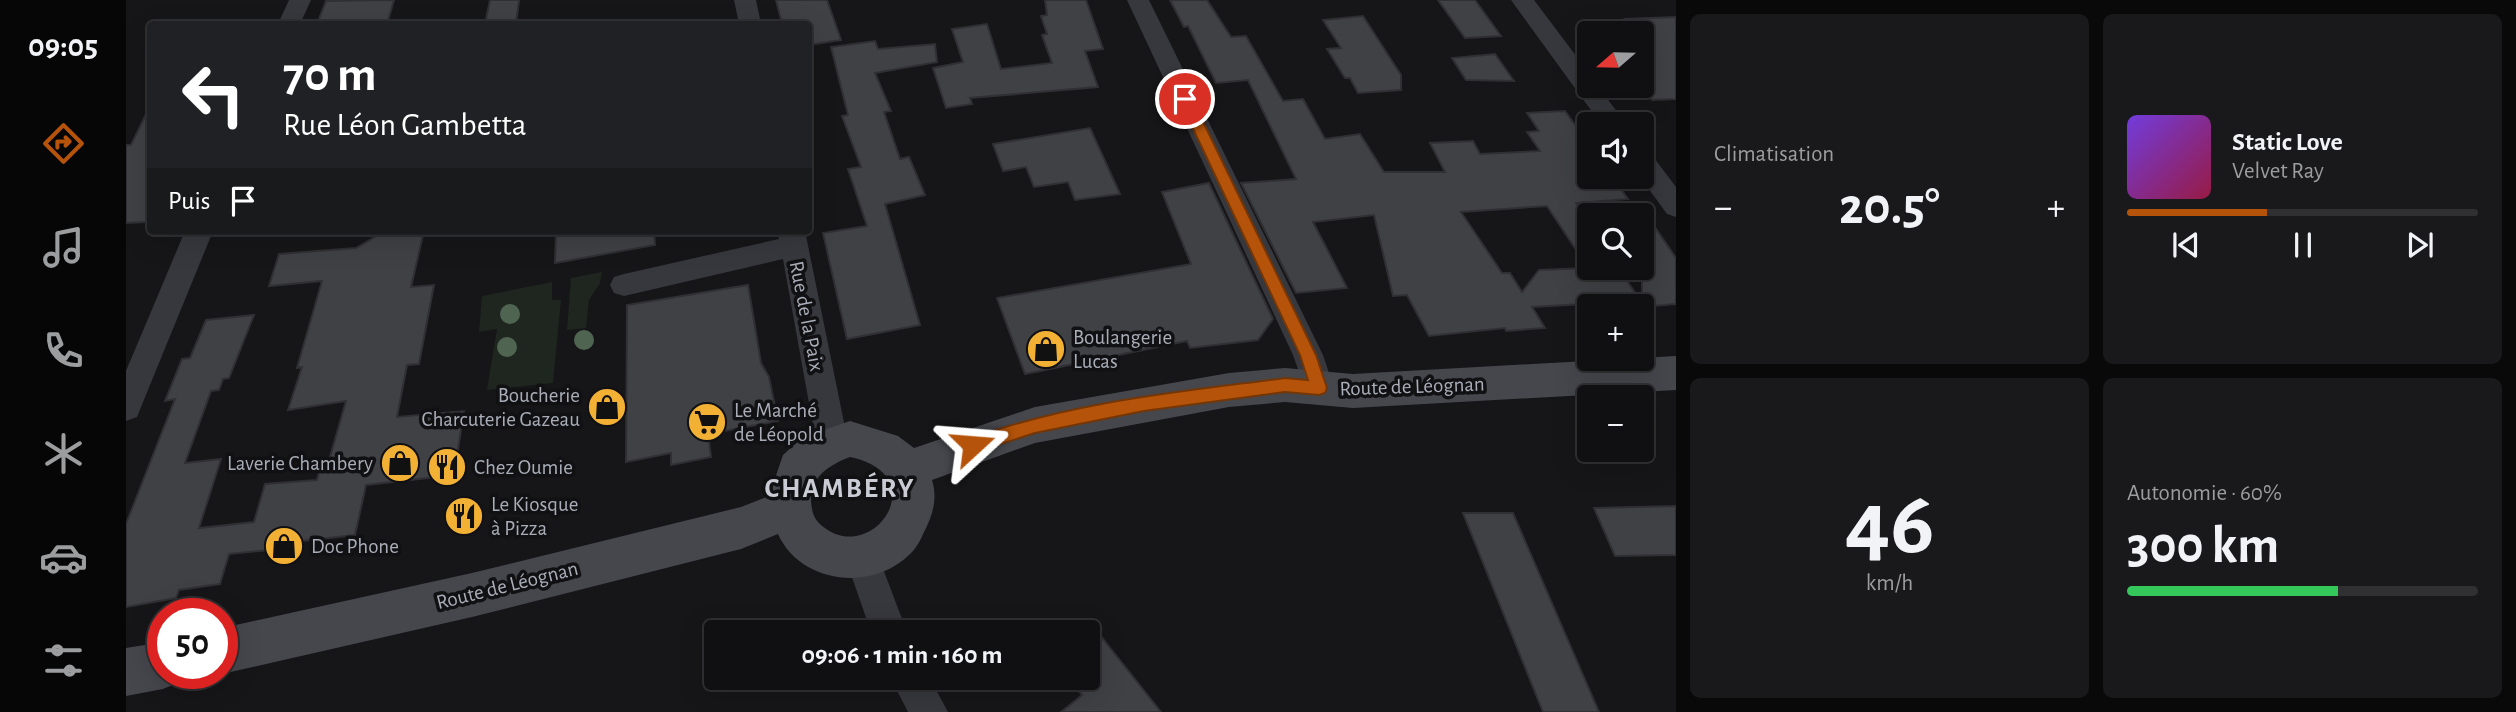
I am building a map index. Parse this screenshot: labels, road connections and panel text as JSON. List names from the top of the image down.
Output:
{
  "streets": {
    "main road": ["Route de Léognan"],
    "street": ["Rue de la Paix"]
  },
  "crossings": [
    ["Rue de la Paix", "Route de Léognan"]
  ],
  "districts": ["CHAMBÉRY"],
  "places": {
    "shop": [
      "Boulangerie Lucas",
      "Boucherie Charcuterie Gazeau",
      "Laverie Chambery",
      "Doc Phone"
    ],
    "supermarket": ["Le Marché de Léopold"],
    "restaurant": ["Chez Oumie", "Le Kiosque à Pizza"]
  },
  "north": "left",
  "page": {
    "tabs": "09:05",
    "tile": [
      "Climatisation",
      ["46", "km/h"],
      ["Autonomie · 60%", "300 km"]
    ],
    "map_buttons": ["+", "−"],
    "turn": ["70 m", "Rue Léon Gambetta"],
    "song": ["Static Love", "Velvet Ray"],
    "then": "Puis",
    "heat": ["−", "20.5°", "+"],
    "limit": "50",
    "trip": "09:06 · 1 min · 160 m"
  }
}
